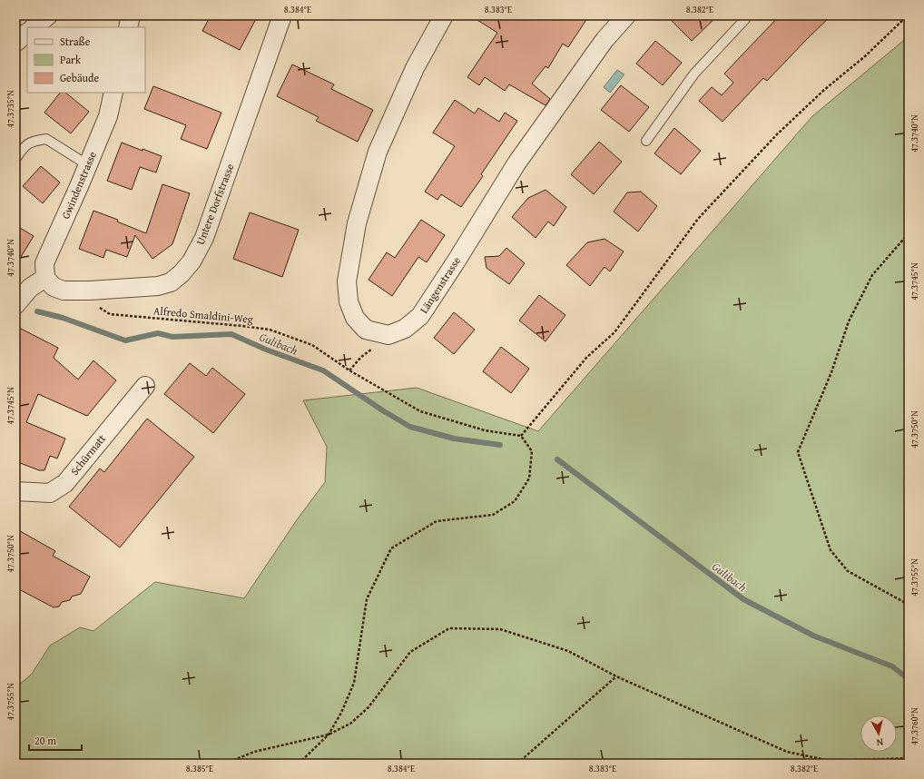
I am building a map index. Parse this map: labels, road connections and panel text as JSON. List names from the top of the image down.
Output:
{
  "streets": {
    "street": [
      "Gwindenstrasse",
      "Untere Dorfstrasse",
      "Längenstrasse",
      "Schürmatt"
    ],
    "path": ["Alfredo Smaldini-Weg"]
  },
  "crossings": [
    ["Gwindenstrasse", "Untere Dorfstrasse"],
    ["Untere Dorfstrasse", "Alfredo Smaldini-Weg"]
  ],
  "water": ["Gulibach"],
  "legend": ["Straße", "Park", "Gebäude"],
  "scale_bar": "20 m",
  "north": "bottom",
  "coordinates": [
    "8.384°E",
    "8.383°E",
    "8.382°E",
    "47.3735°N",
    "47.3740°N",
    "47.3745°N",
    "47.3750°N",
    "47.3755°N",
    "47.3760°N",
    "8.385°E"
  ]
}
